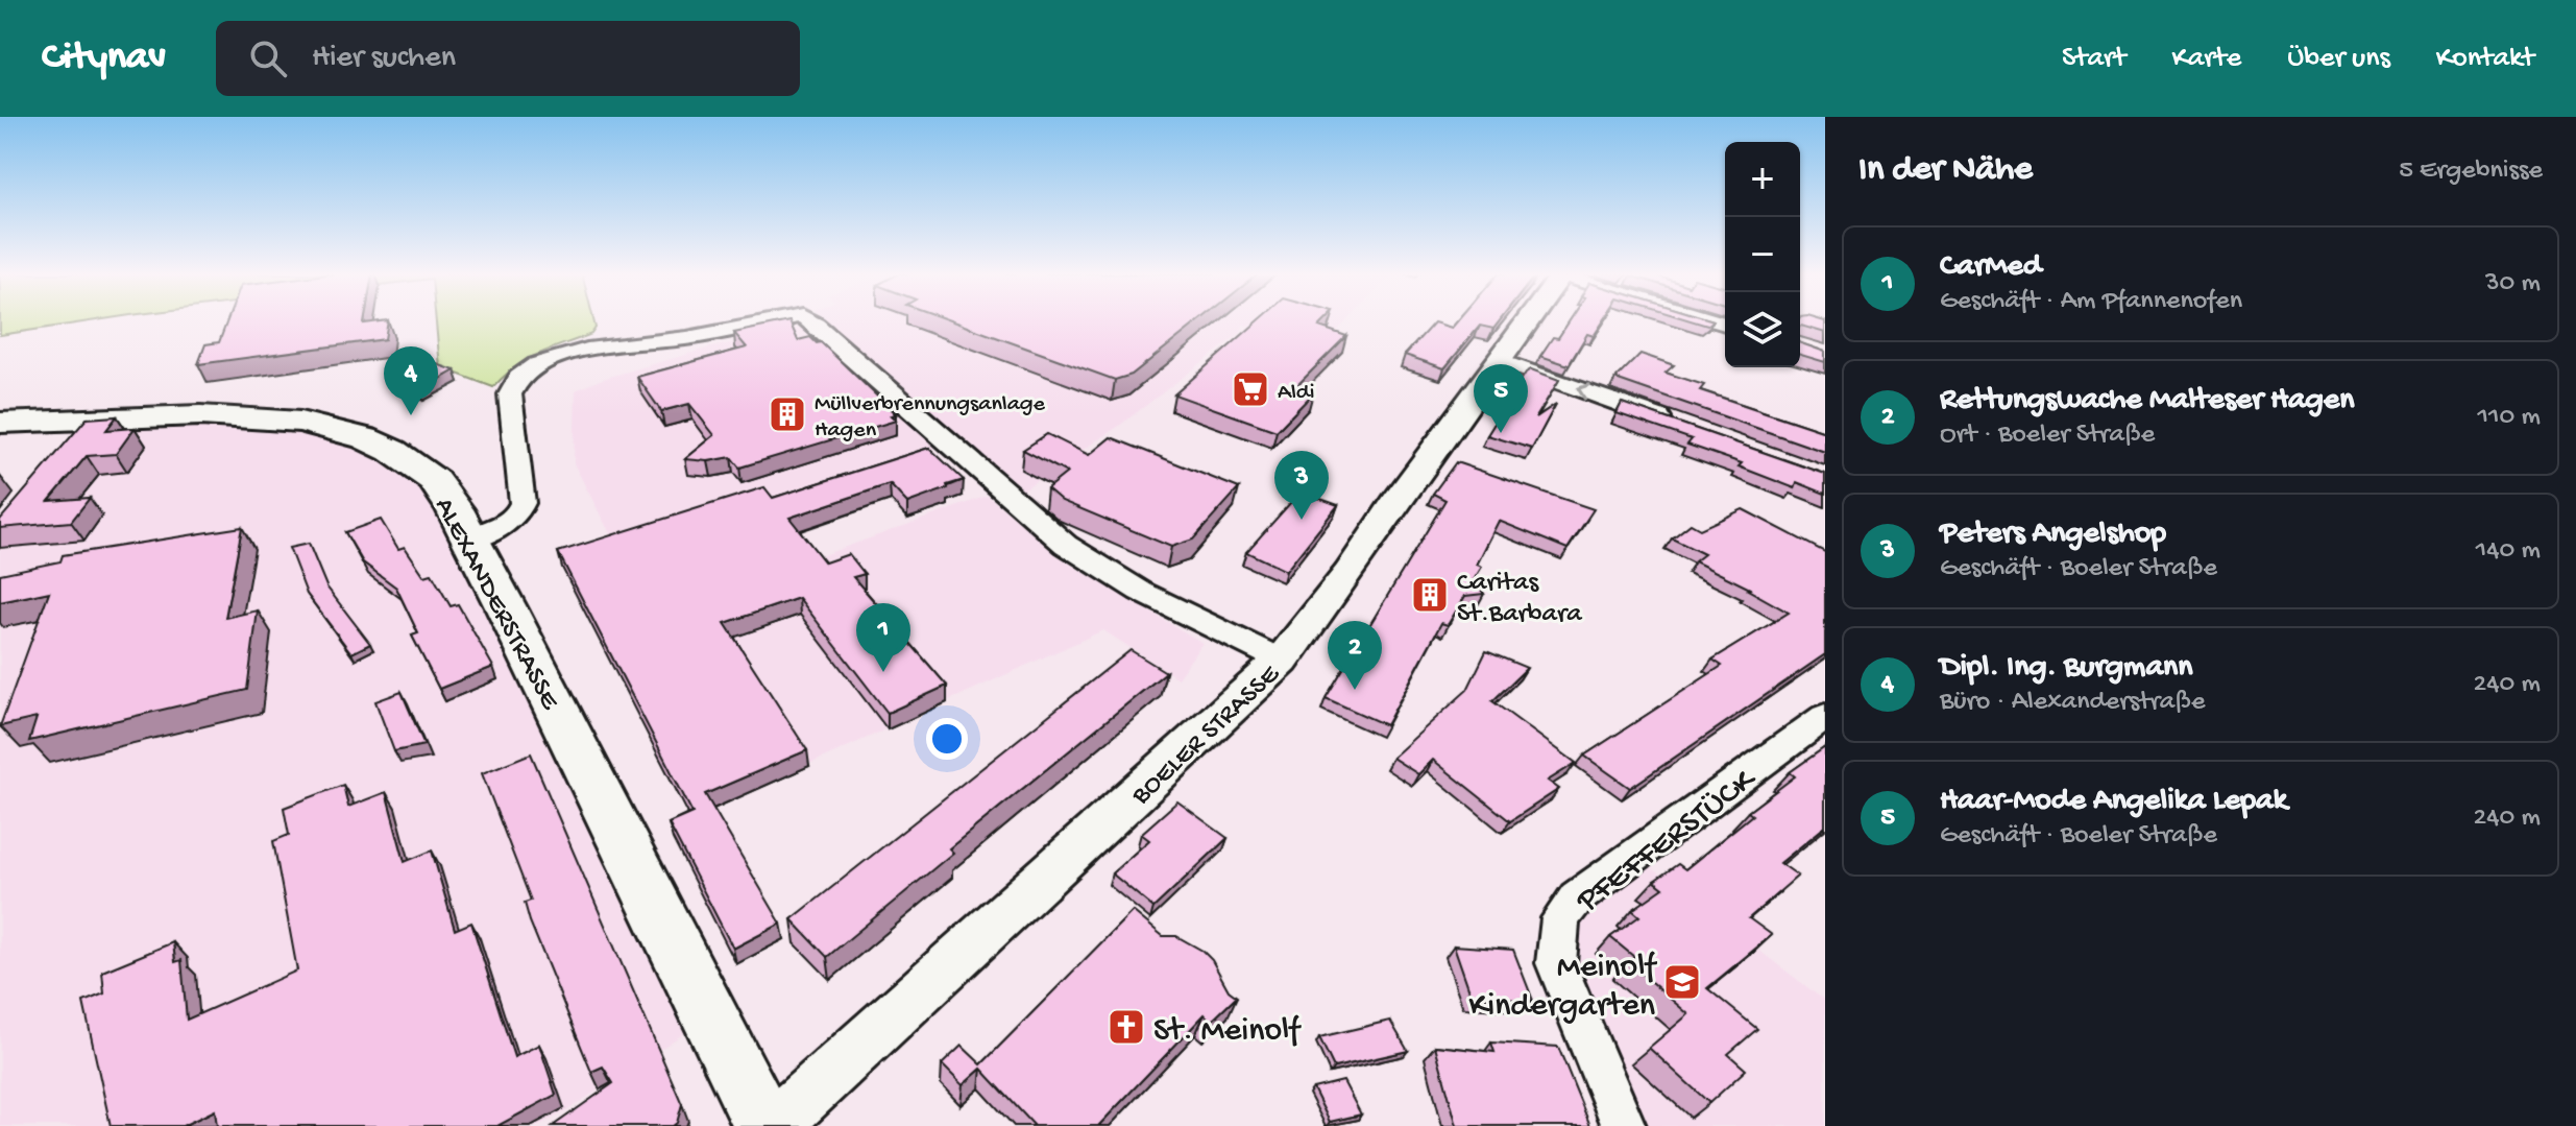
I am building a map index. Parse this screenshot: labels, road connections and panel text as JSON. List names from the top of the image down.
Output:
{
  "streets": {
    "main road": ["ALEXANDERSTRASSE"],
    "street": ["BOELER STRASSE", "PFEFFERSTÜCK"]
  },
  "places": {
    "supermarket": ["Aldi"],
    "building": ["Müllverbrennungsanlage Hagen", "Caritas St.Barbara"],
    "school or university": ["Meinolf Kindergarten"],
    "church": ["St. Meinolf"]
  },
  "page": {
    "header": "Citynav",
    "search": "Hier suchen",
    "nav": [
      "Start",
      "Karte",
      "Über uns",
      "Kontakt"
    ],
    "heading": ["In der Nähe", "5 Ergebnisse"],
    "map_buttons": ["+", "−"],
    "list": [
      {
        "mark": "1",
        "name": "CarMed",
        "note": "Geschäft · Am Pfannenofen",
        "value": "30 m"
      },
      {
        "mark": "2",
        "name": "Rettungswache Malteser Hagen",
        "note": "Ort · Boeler Straße",
        "value": "110 m"
      },
      {
        "mark": "3",
        "name": "Peters Angelshop",
        "note": "Geschäft · Boeler Straße",
        "value": "140 m"
      },
      {
        "mark": "4",
        "name": "Dipl. Ing. Burgmann",
        "note": "Büro · Alexanderstraße",
        "value": "240 m"
      },
      {
        "mark": "5",
        "name": "Haar-Mode Angelika Lepak",
        "note": "Geschäft · Boeler Straße",
        "value": "240 m"
      }
    ],
    "pins": [
      "4",
      "5",
      "3",
      "1",
      "2"
    ]
  }
}
